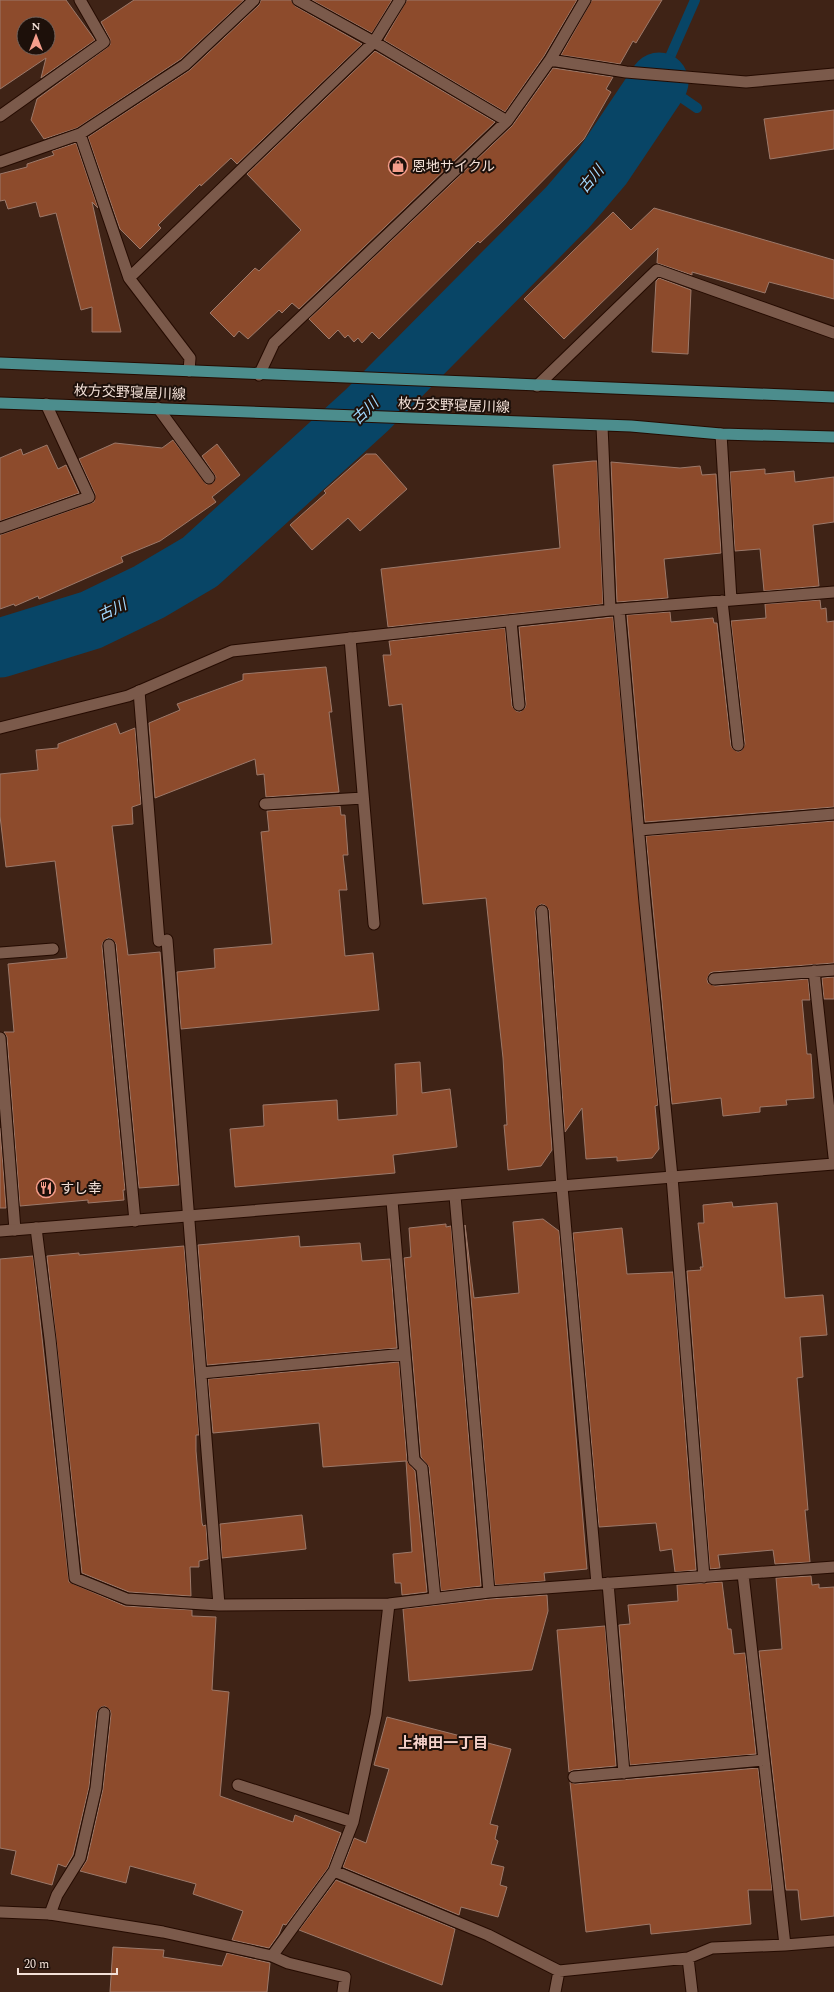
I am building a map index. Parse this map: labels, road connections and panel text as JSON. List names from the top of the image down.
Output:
{
  "streets": {
    "main road": ["枚方交野寝屋川線"]
  },
  "districts": ["上神田一丁目"],
  "water": ["古川"],
  "places": {
    "shop": ["恩地サイクル"],
    "restaurant": ["すし幸"]
  },
  "scale_bar": "20 m",
  "north": "top"
}
